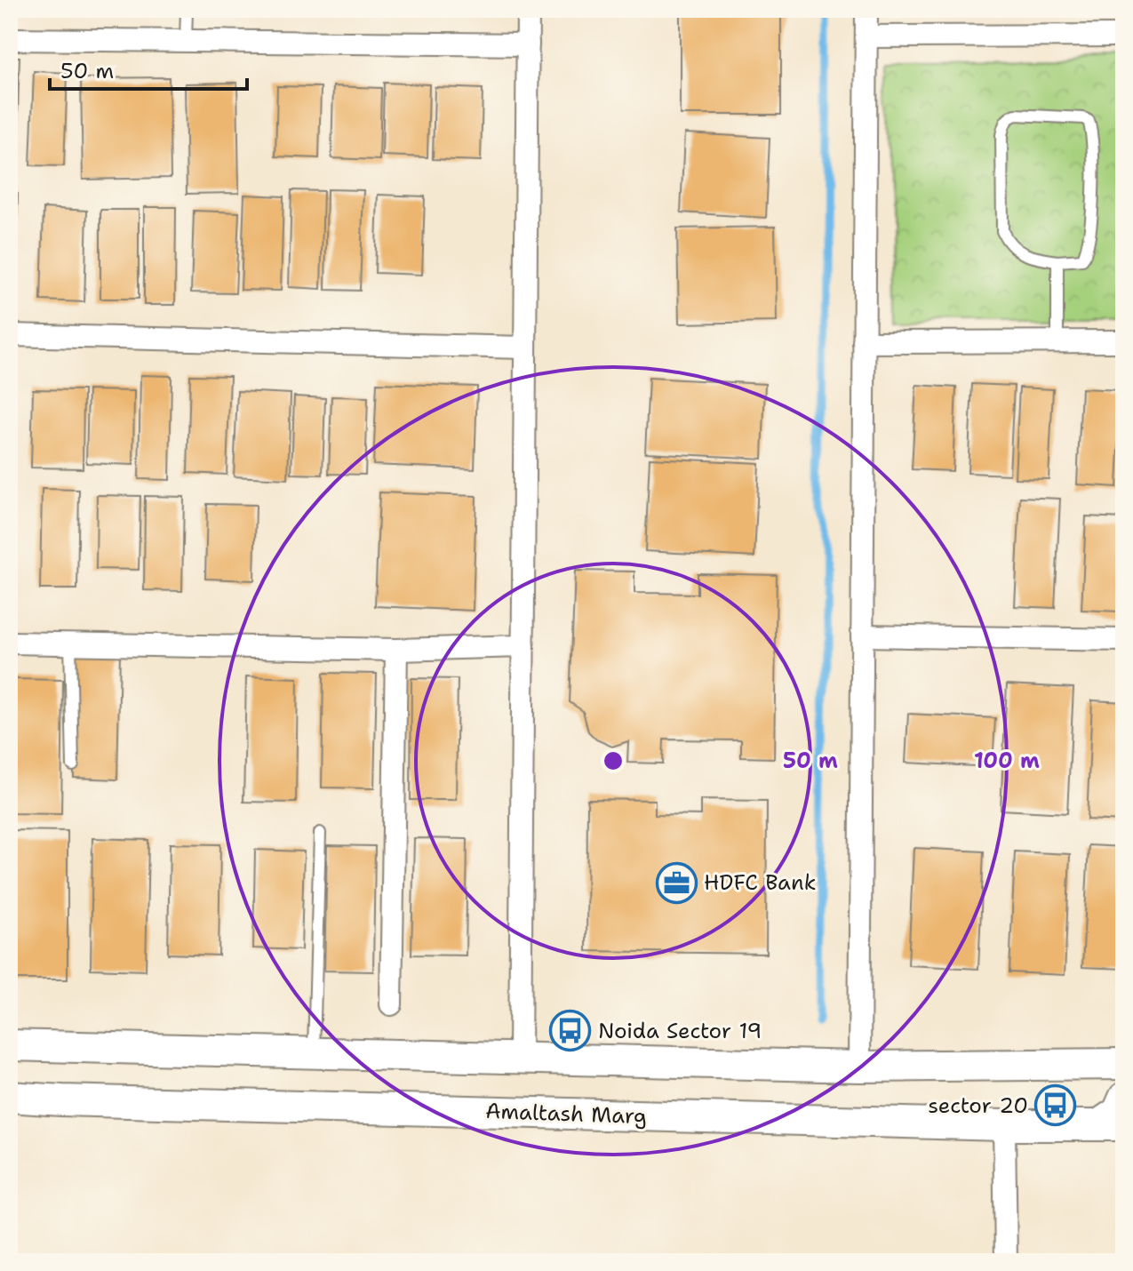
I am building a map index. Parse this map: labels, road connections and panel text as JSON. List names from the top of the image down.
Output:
{
  "streets": {
    "main road": ["Amaltash Marg"]
  },
  "places": {
    "office": ["HDFC Bank"],
    "bus stop": ["Noida Sector 19", "sector 20"]
  },
  "scale_bar": "50 m",
  "rings": ["50 m", "100 m"]
}
